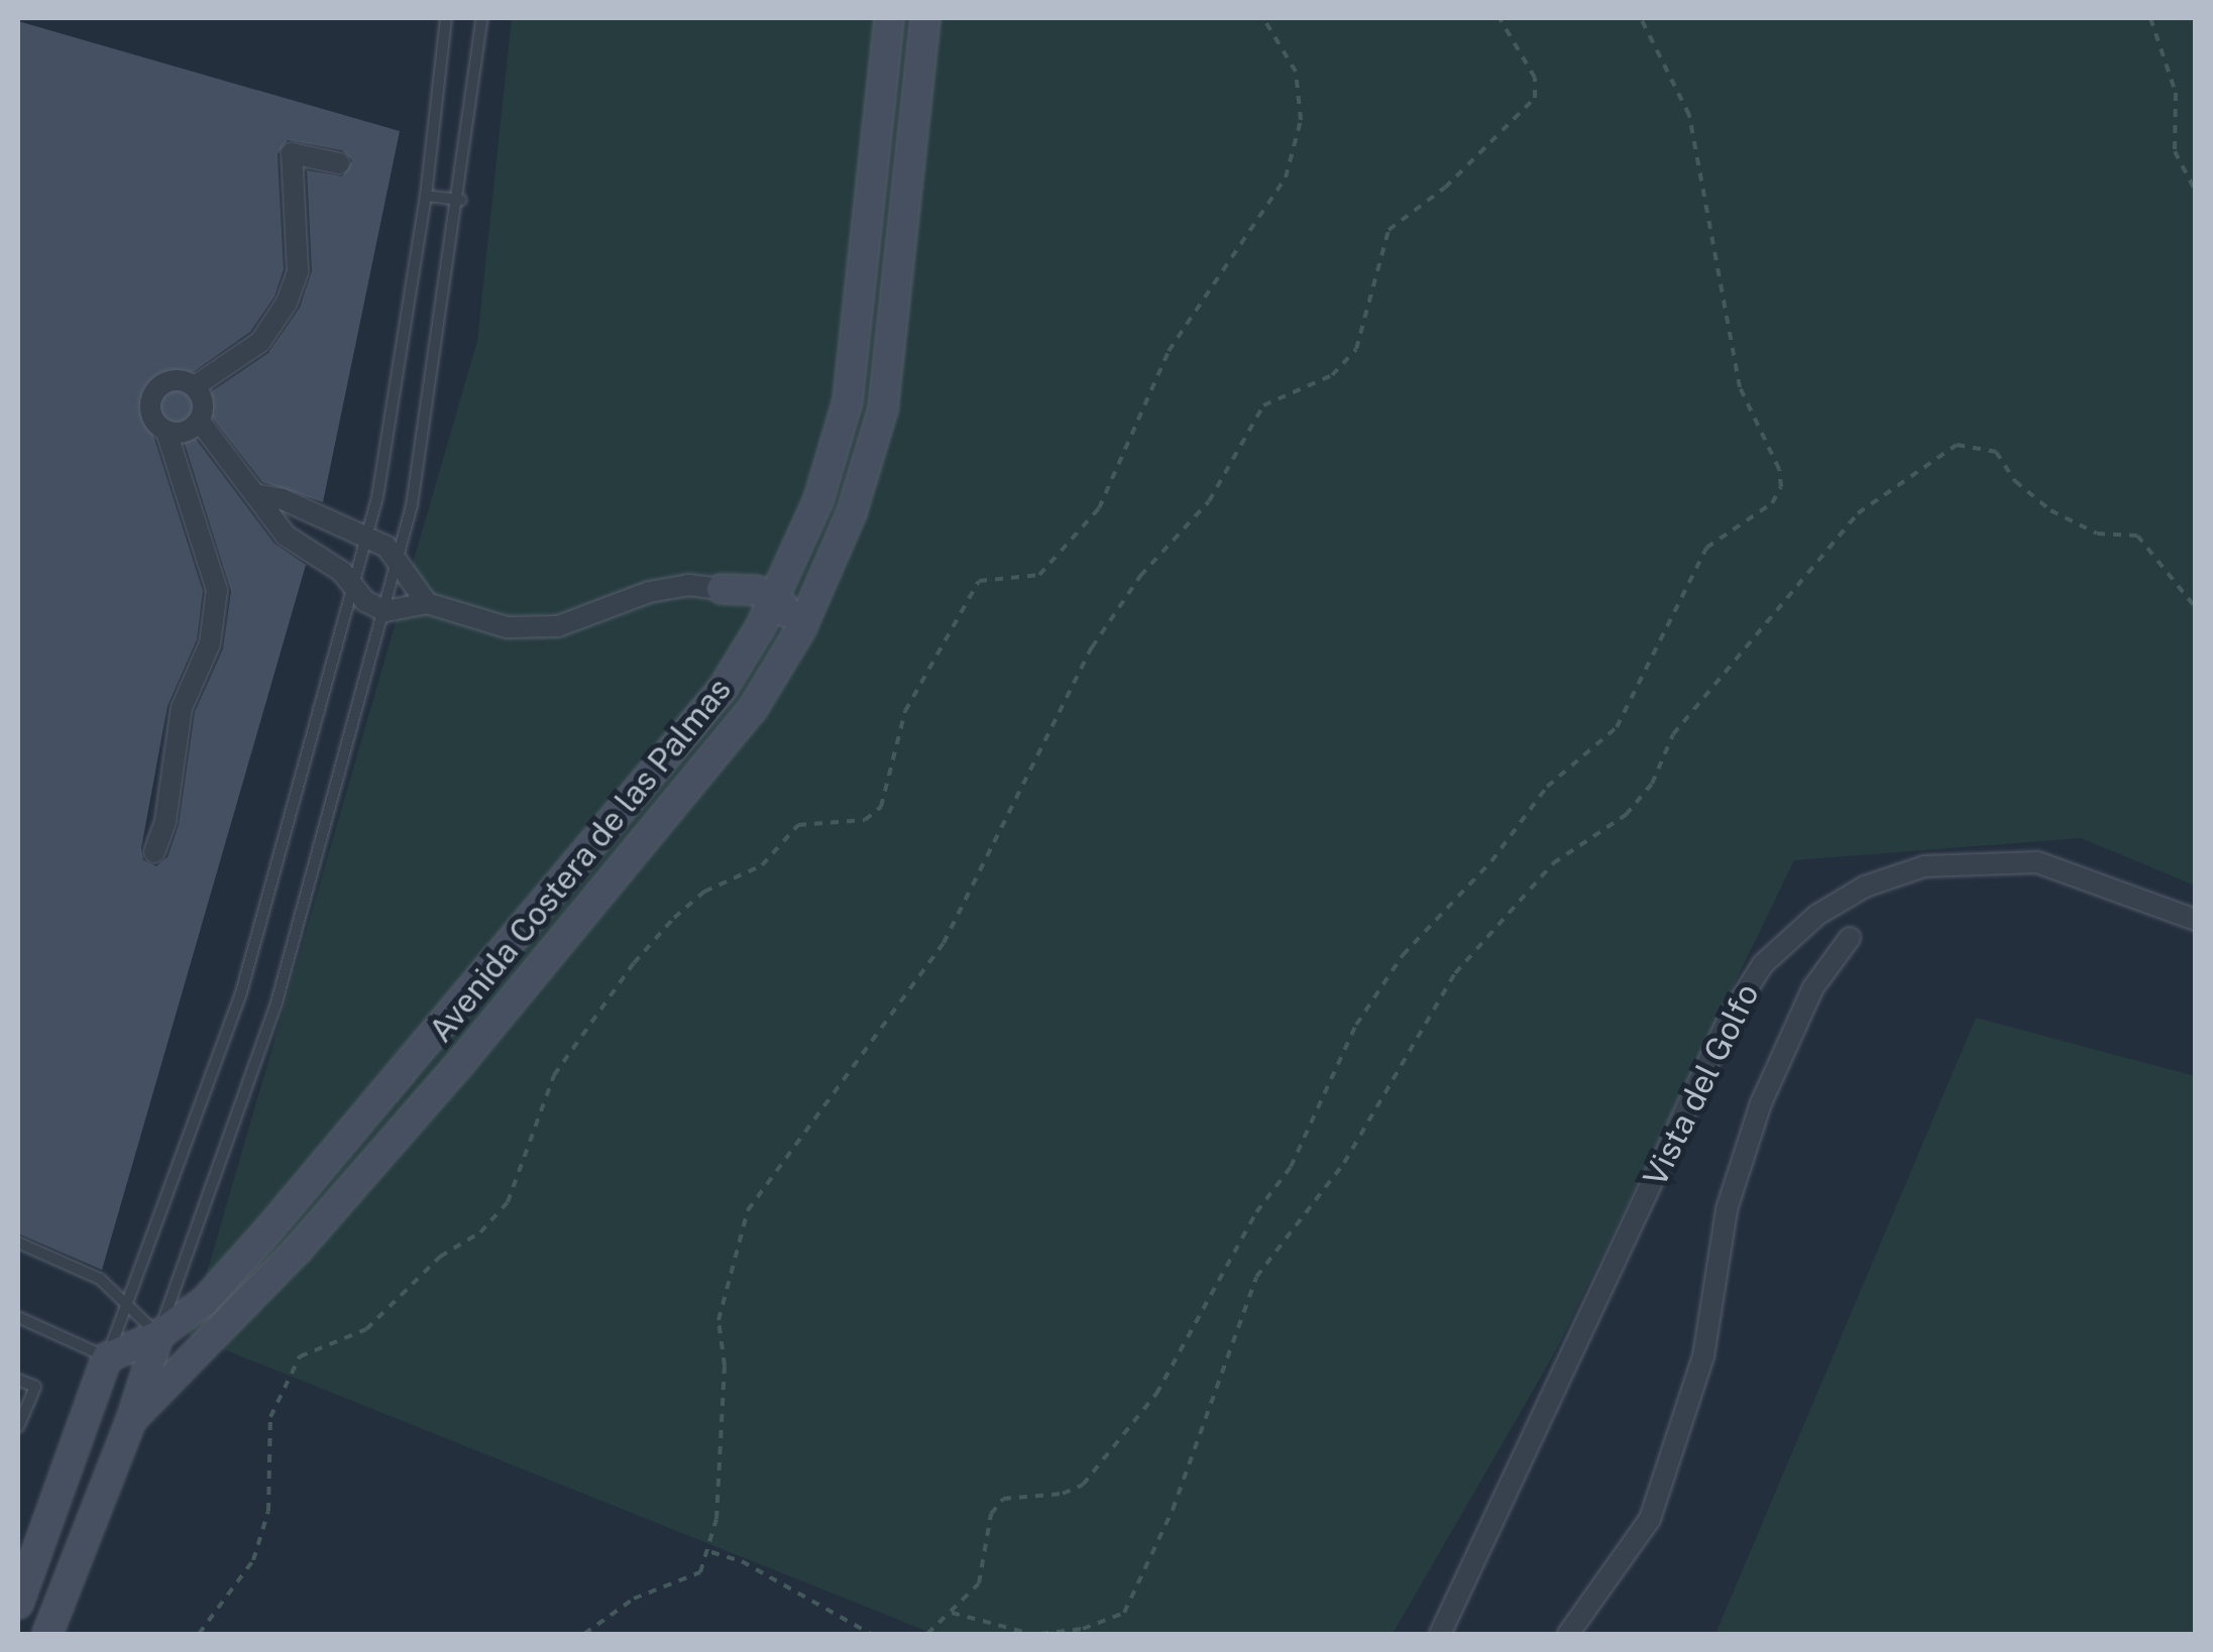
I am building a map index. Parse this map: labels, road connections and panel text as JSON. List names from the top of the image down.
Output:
{
  "streets": {
    "main road": ["Avenida Costera de las Palmas"],
    "street": ["Vista del Golfo"]
  }
}
